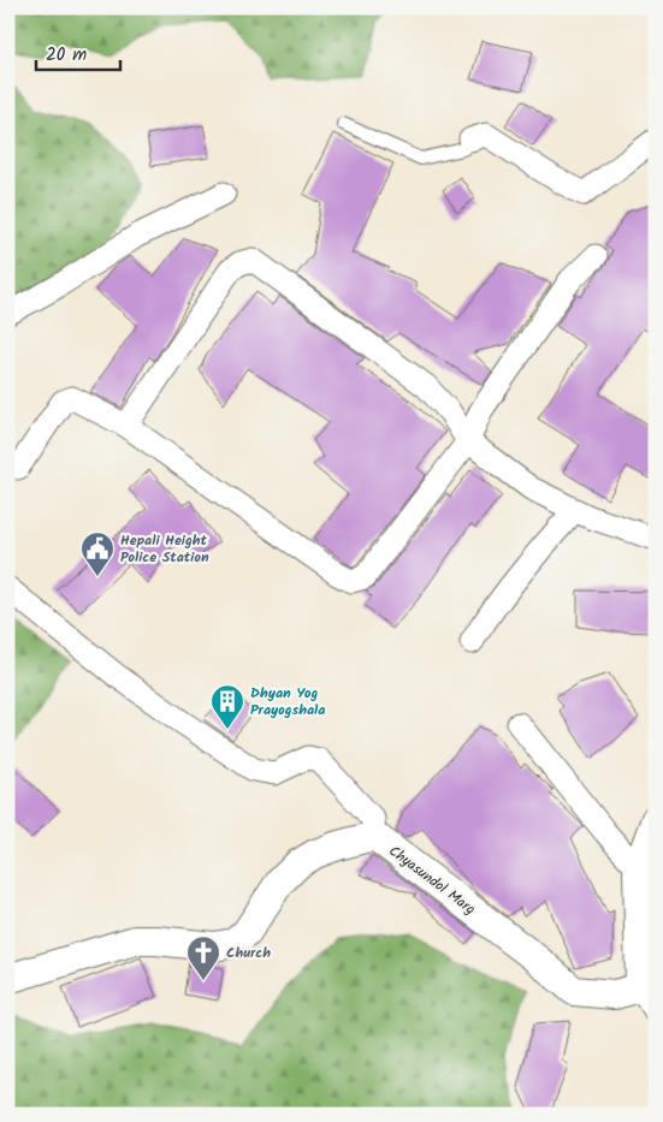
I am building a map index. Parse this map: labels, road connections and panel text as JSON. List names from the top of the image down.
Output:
{
  "streets": {
    "street": ["Chyasundol Marg"]
  },
  "places": {
    "public building": ["Hepali Height Police Station"],
    "building": ["Dhyan Yog Prayogshala"],
    "church": ["Church"]
  },
  "scale_bar": "20 m"
}
